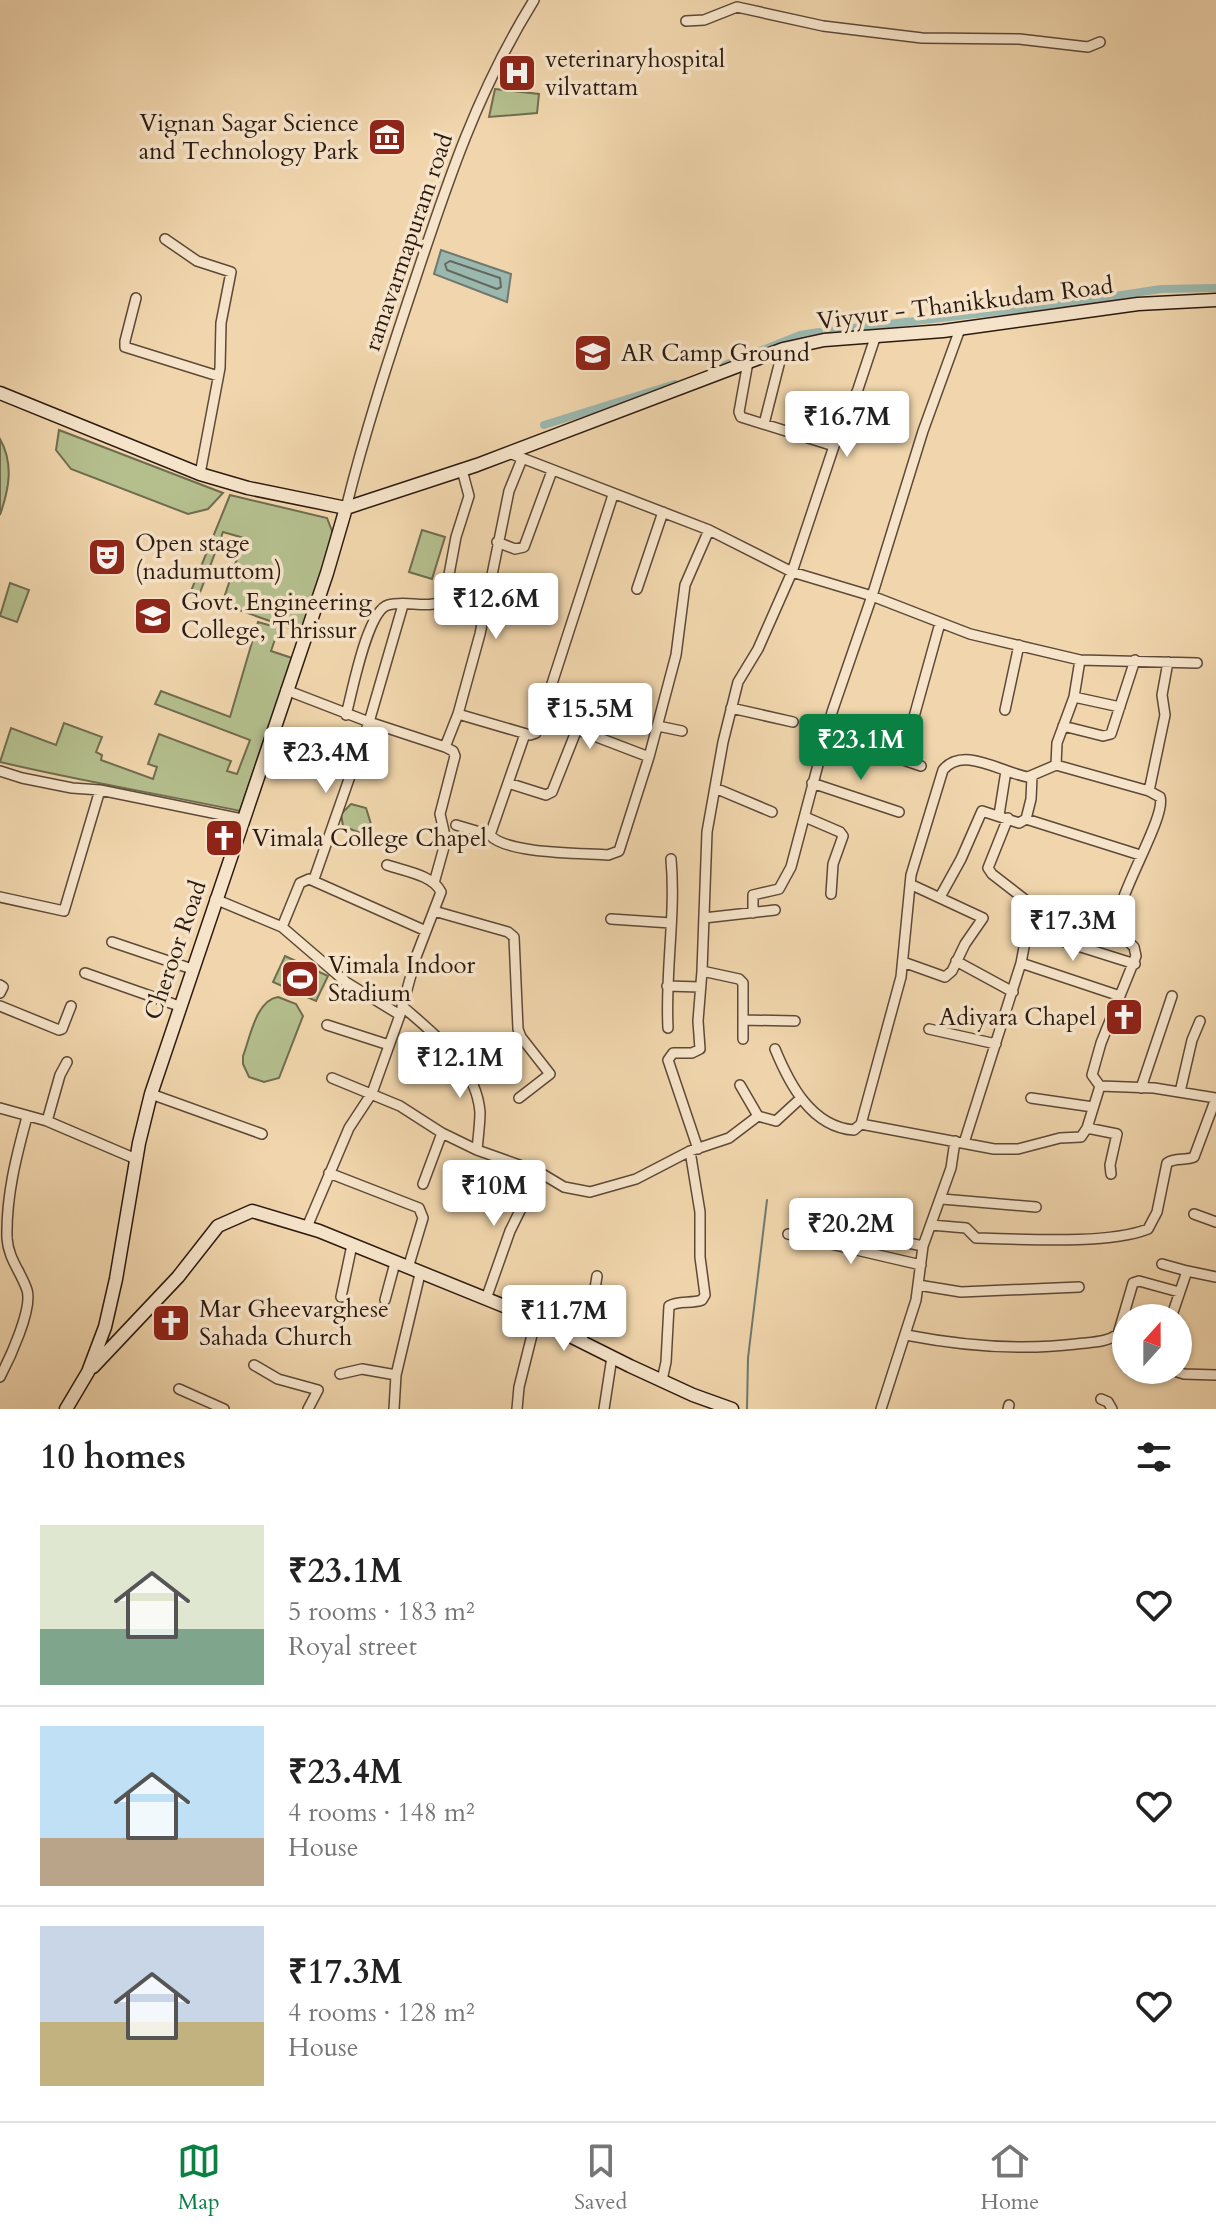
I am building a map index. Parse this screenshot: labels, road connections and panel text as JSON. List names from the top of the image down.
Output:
{
  "streets": {
    "main road": ["Viyyur - Thanikkudam Road", "Cheroor Road"],
    "street": ["ramavarmapuram road"]
  },
  "crossings": [
    ["ramavarmapuram road", "Viyyur - Thanikkudam Road"],
    ["ramavarmapuram road", "Cheroor Road"],
    ["Viyyur - Thanikkudam Road", "Cheroor Road"]
  ],
  "places": {
    "hospital": ["veterinaryhospital vilvattam"],
    "museum": ["Vignan Sagar Science and Technology Park"],
    "school or university": ["AR Camp Ground", "Govt. Engineering College, Thrissur"],
    "theatre": ["Open stage (nadumuttom)"],
    "church": ["Vimala College Chapel", "Adiyara Chapel", "Mar Gheevarghese Sahada Church"],
    "sports": ["Vimala Indoor Stadium"]
  },
  "north": "top",
  "page": {
    "price": [
      "₹16.7M",
      "₹12.6M",
      "₹15.5M",
      "₹23.1M",
      "₹23.4M",
      "₹17.3M",
      "₹12.1M",
      "₹10M",
      "₹20.2M",
      "₹11.7M"
    ],
    "heading": "10 homes",
    "list": [
      {
        "name": "₹23.1M",
        "note": "5 rooms · 183 m² · Royal street"
      },
      {
        "name": "₹23.4M",
        "note": "4 rooms · 148 m² · House"
      },
      {
        "name": "₹17.3M",
        "note": "4 rooms · 128 m² · House"
      }
    ],
    "tabs": ["Map", "Saved", "Home"]
  }
}
